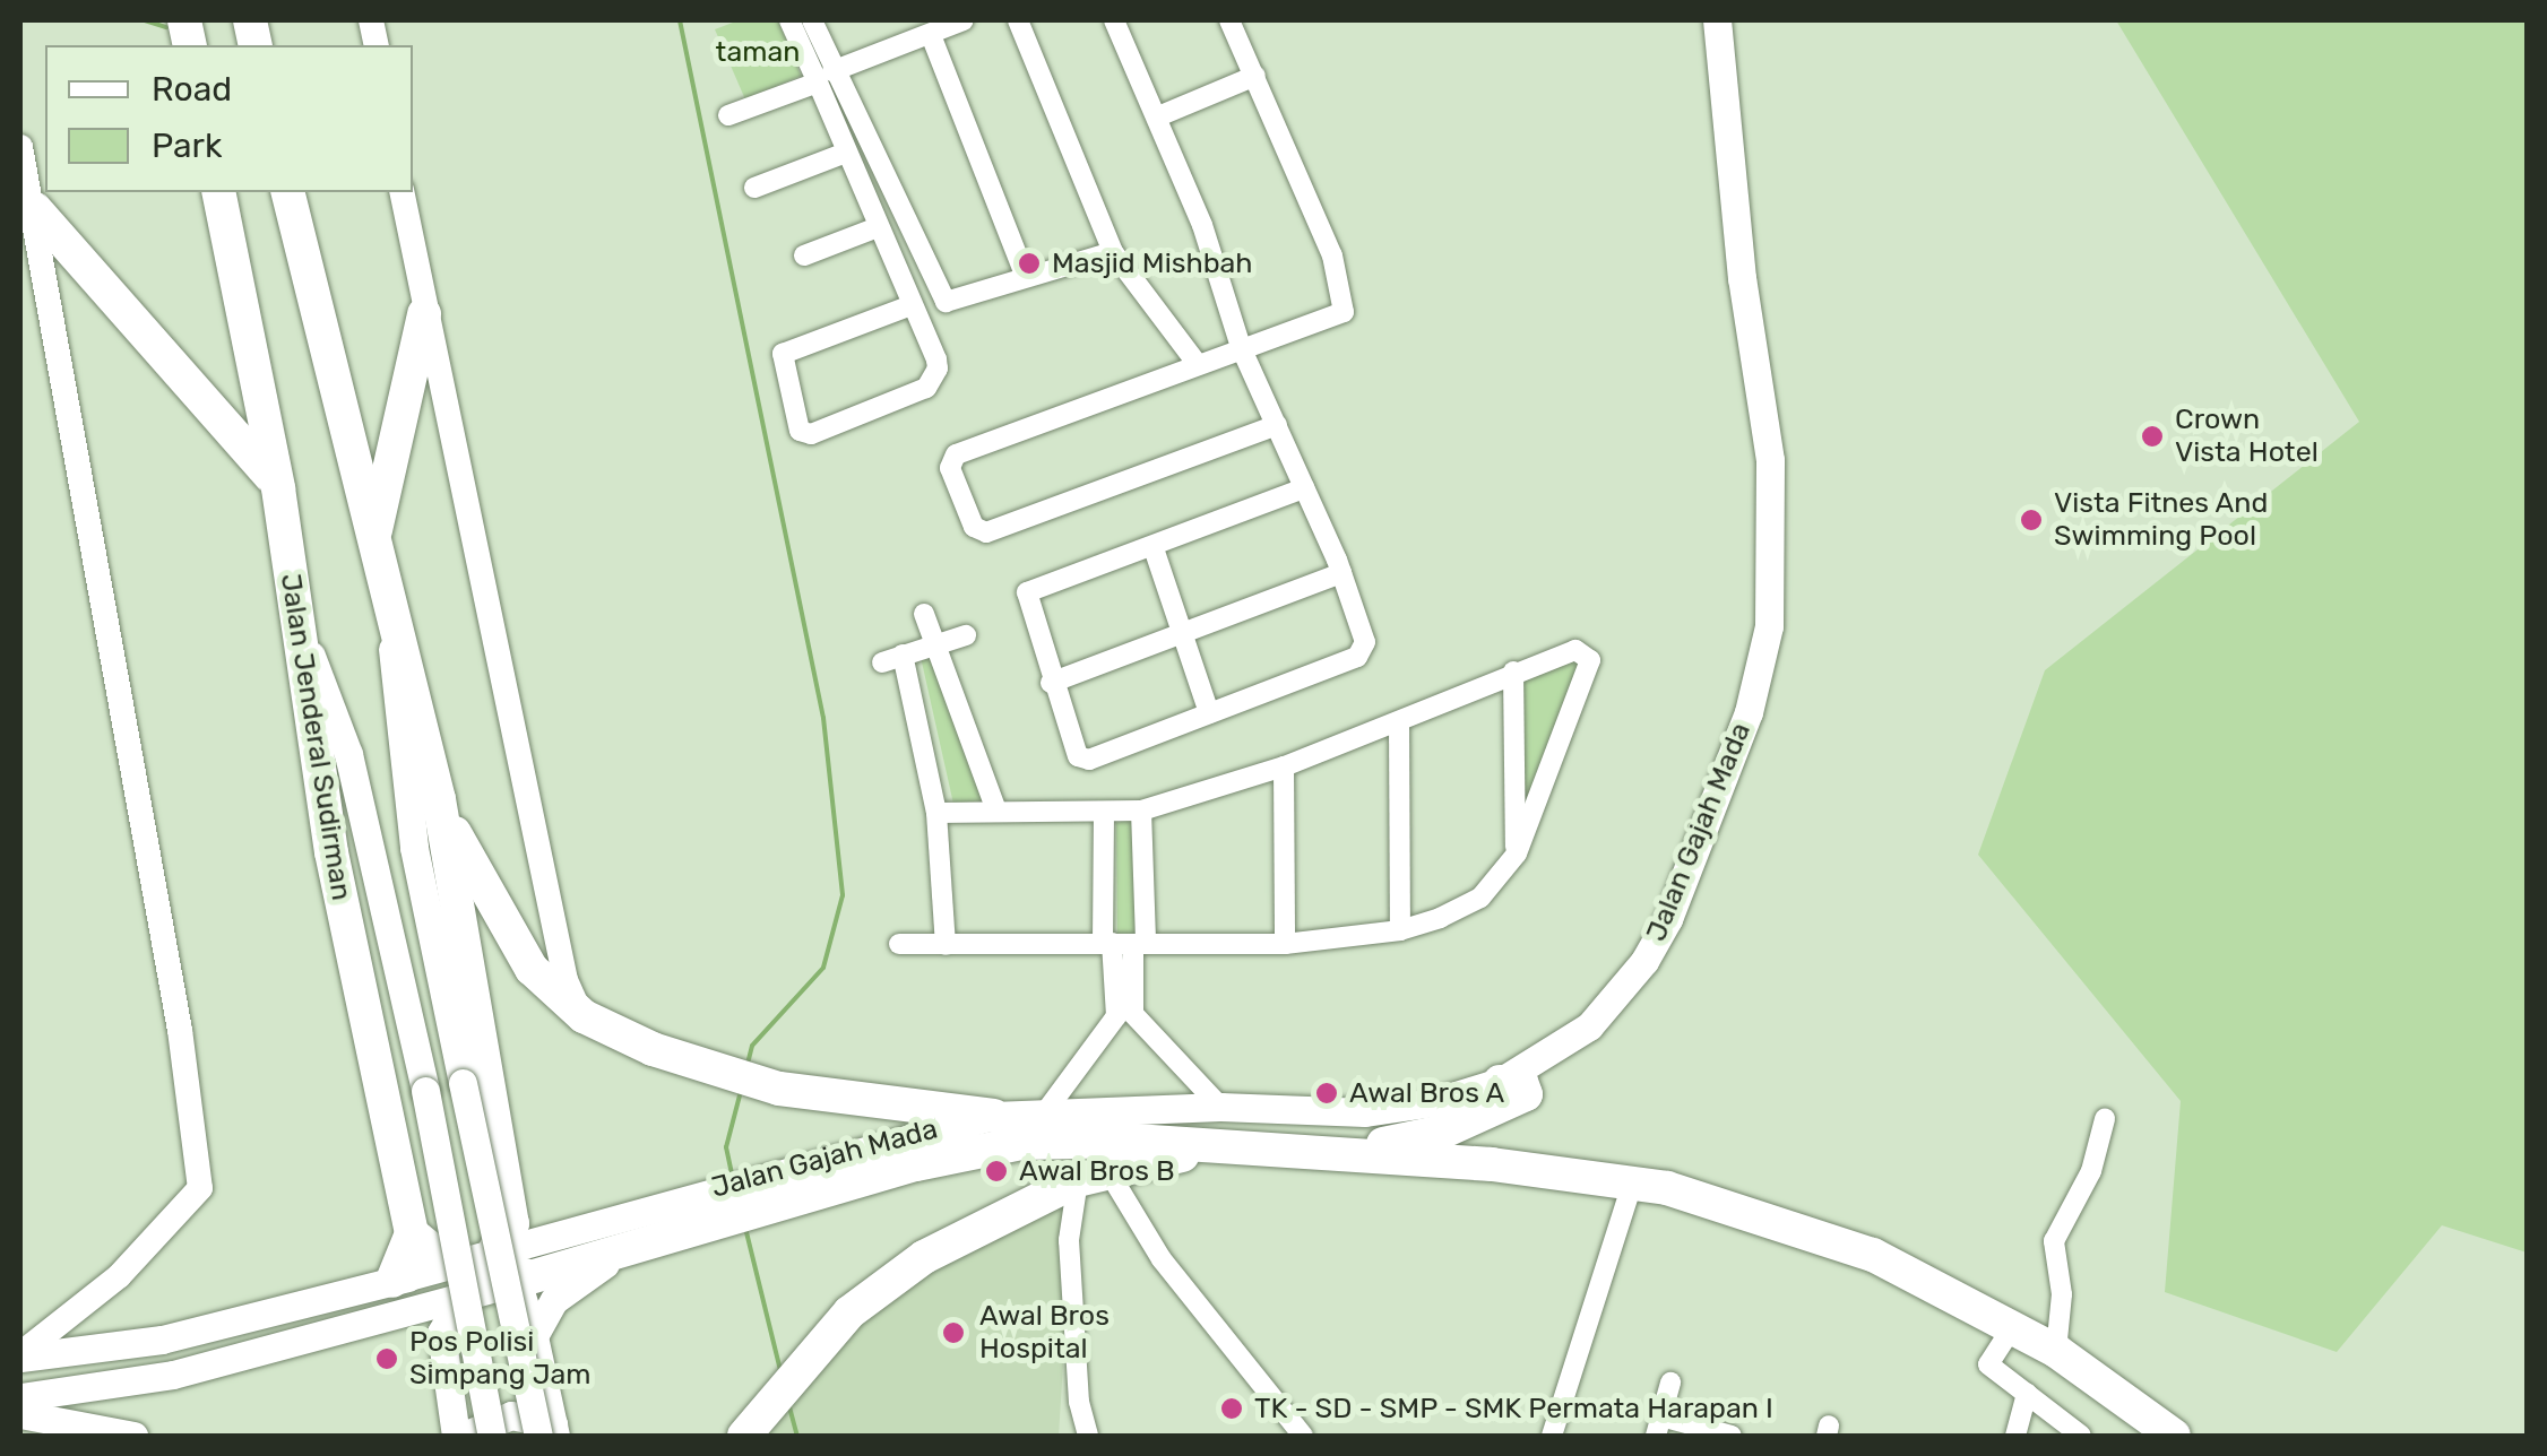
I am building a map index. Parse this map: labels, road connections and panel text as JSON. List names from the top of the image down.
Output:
{
  "streets": {
    "highway": ["Jalan Jenderal Sudirman", "Jalan Gajah Mada"]
  },
  "parks": ["taman"],
  "places": [
    "Masjid Mishbah",
    "Crown Vista Hotel",
    "Vista Fitnes And Swimming Pool",
    "Awal Bros A",
    "Awal Bros B",
    "Awal Bros Hospital",
    "Pos Polisi Simpang Jam",
    "TK - SD - SMP - SMK Permata Harapan I"
  ],
  "legend": ["Road", "Park"]
}
